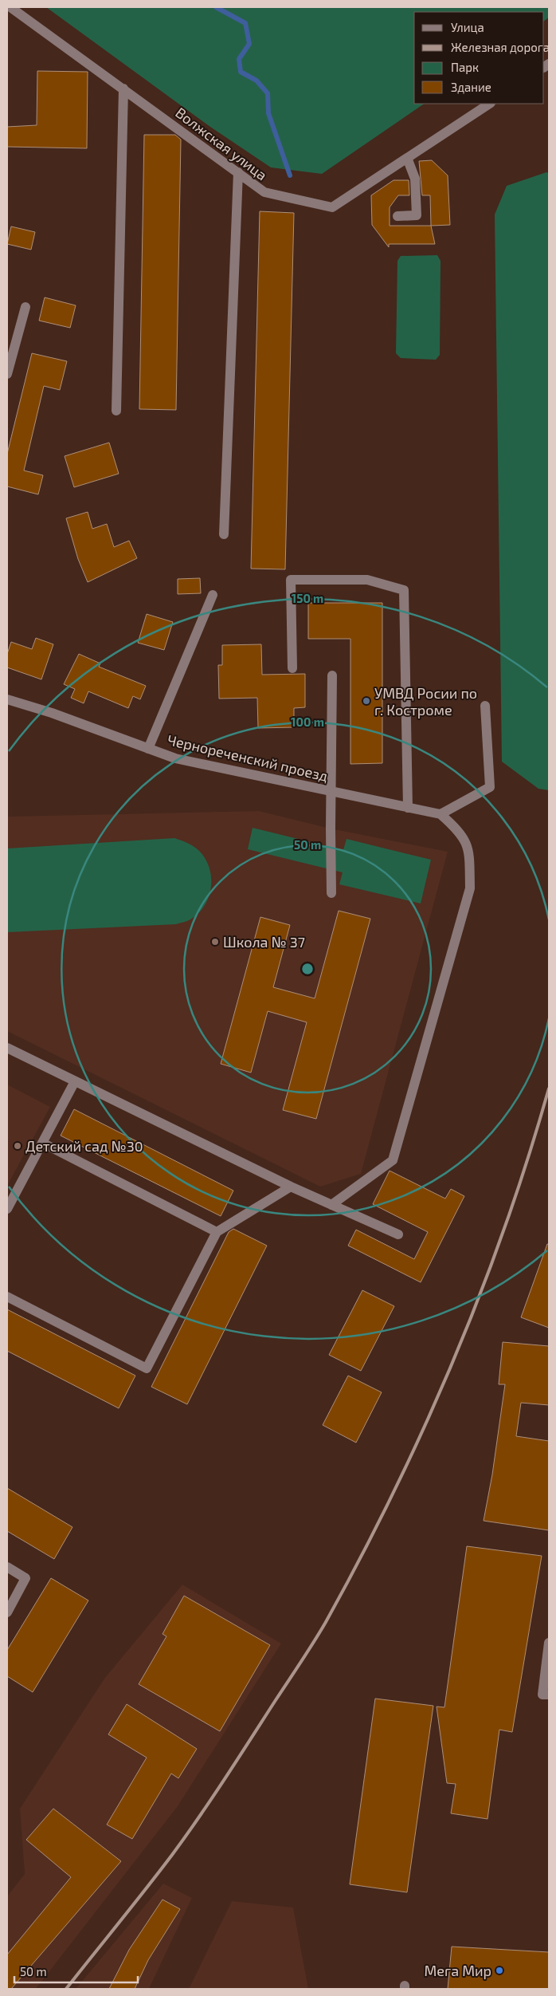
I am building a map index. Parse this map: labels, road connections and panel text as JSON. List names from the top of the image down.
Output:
{
  "streets": {
    "street": ["Волжская улица", "Чернореченский проезд"]
  },
  "places": [
    "УМВД Росии по г. Костроме",
    "Школа № 37",
    "Детский сад №30",
    "Мега Мир"
  ],
  "legend": [
    "Улица",
    "Железная дорога",
    "Парк",
    "Здание"
  ],
  "scale_bar": "50 m",
  "rings": ["150 m", "100 m", "50 m"]
}
